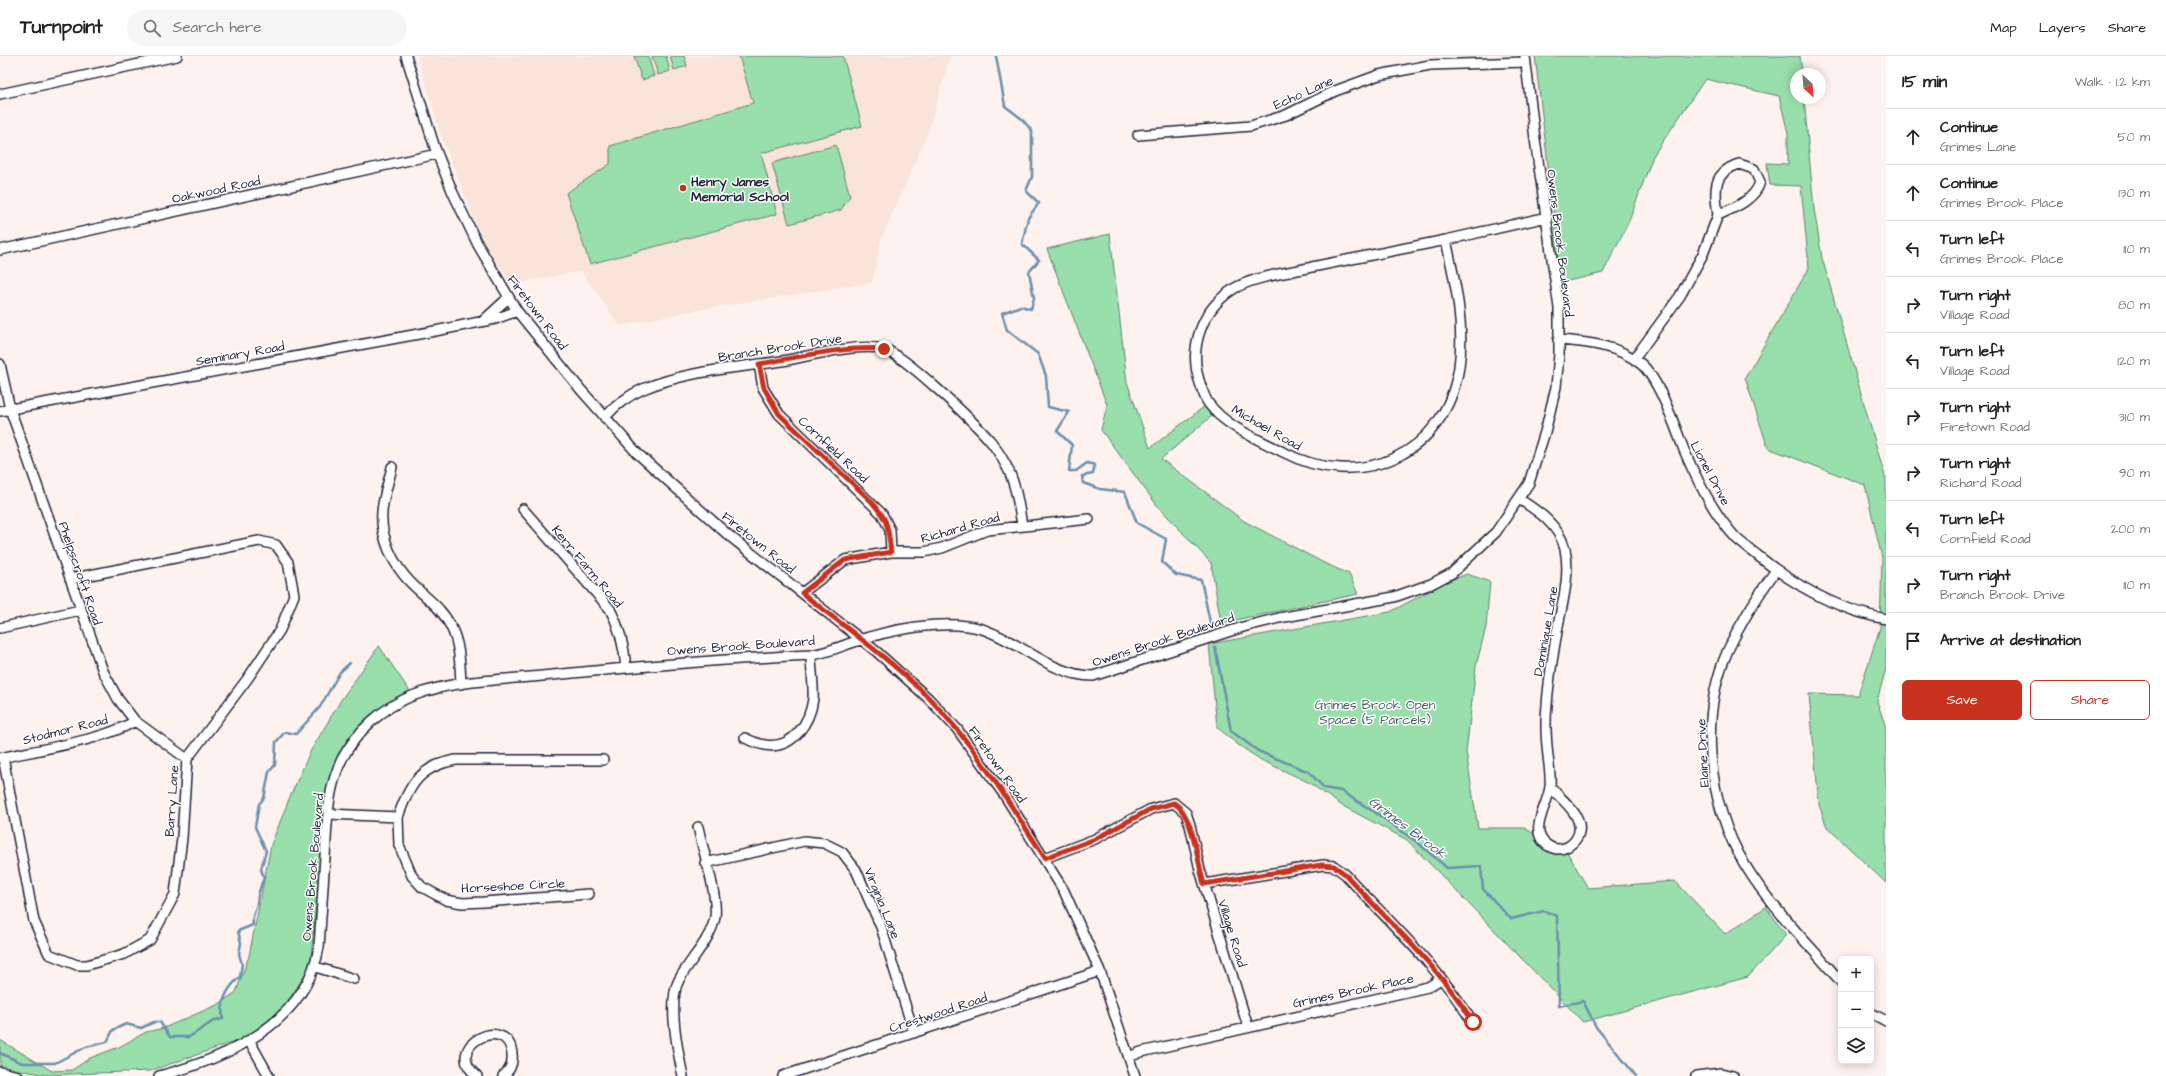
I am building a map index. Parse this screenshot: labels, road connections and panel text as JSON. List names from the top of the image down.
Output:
{
  "streets": {
    "street": [
      "Echo Lane",
      "Oakwood Road",
      "Owens Brook Boulevard",
      "Firetown Road",
      "Branch Brook Drive",
      "Seminary Road",
      "Michael Road",
      "Cornfield Road",
      "Lionel Drive",
      "Richard Road",
      "Kerr Farm Road",
      "Phelpscroft Road",
      "Dominique Lane",
      "Stodmor Road",
      "Elaine Drive",
      "Barry Lane",
      "Horseshoe Circle",
      "Virginia Lane",
      "Village Road",
      "Grimes Brook Place",
      "Crestwood Road"
    ]
  },
  "crossings": [
    ["Echo Lane", "Owens Brook Boulevard"],
    ["Oakwood Road", "Firetown Road"],
    ["Owens Brook Boulevard", "Firetown Road"],
    ["Owens Brook Boulevard", "Michael Road"],
    ["Owens Brook Boulevard", "Lionel Drive"],
    ["Owens Brook Boulevard", "Kerr Farm Road"],
    ["Owens Brook Boulevard", "Dominique Lane"],
    ["Firetown Road", "Branch Brook Drive"],
    ["Firetown Road", "Seminary Road"],
    ["Firetown Road", "Richard Road"],
    ["Firetown Road", "Village Road"],
    ["Firetown Road", "Grimes Brook Place"],
    ["Firetown Road", "Crestwood Road"],
    ["Branch Brook Drive", "Cornfield Road"],
    ["Branch Brook Drive", "Richard Road"],
    ["Seminary Road", "Phelpscroft Road"],
    ["Cornfield Road", "Richard Road"],
    ["Lionel Drive", "Elaine Drive"],
    ["Phelpscroft Road", "Stodmor Road"],
    ["Phelpscroft Road", "Barry Lane"],
    ["Stodmor Road", "Barry Lane"],
    ["Virginia Lane", "Crestwood Road"],
    ["Village Road", "Grimes Brook Place"]
  ],
  "water": ["Grimes Brook"],
  "parks": ["Grimes Brook Open Space (5 Parcels)"],
  "places": ["Henry James Memorial School"],
  "north": "bottom right",
  "page": {
    "header": "Turnpoint",
    "search": "Search here",
    "nav": ["Map", "Layers", "Share"],
    "heading": ["15 min", "Walk · 1.2 km"],
    "list": [
      ["Continue", "Grimes Lane", "50 m"],
      ["Continue", "Grimes Brook Place", "130 m"],
      ["Turn left", "Grimes Brook Place", "110 m"],
      ["Turn right", "Village Road", "80 m"],
      ["Turn left", "Village Road", "120 m"],
      ["Turn right", "Firetown Road", "310 m"],
      ["Turn right", "Richard Road", "90 m"],
      ["Turn left", "Cornfield Road", "200 m"],
      ["Turn right", "Branch Brook Drive", "110 m"],
      "Arrive at destination"
    ],
    "buttons": ["Save", "Share"],
    "map_buttons": ["+", "−"]
  }
}
